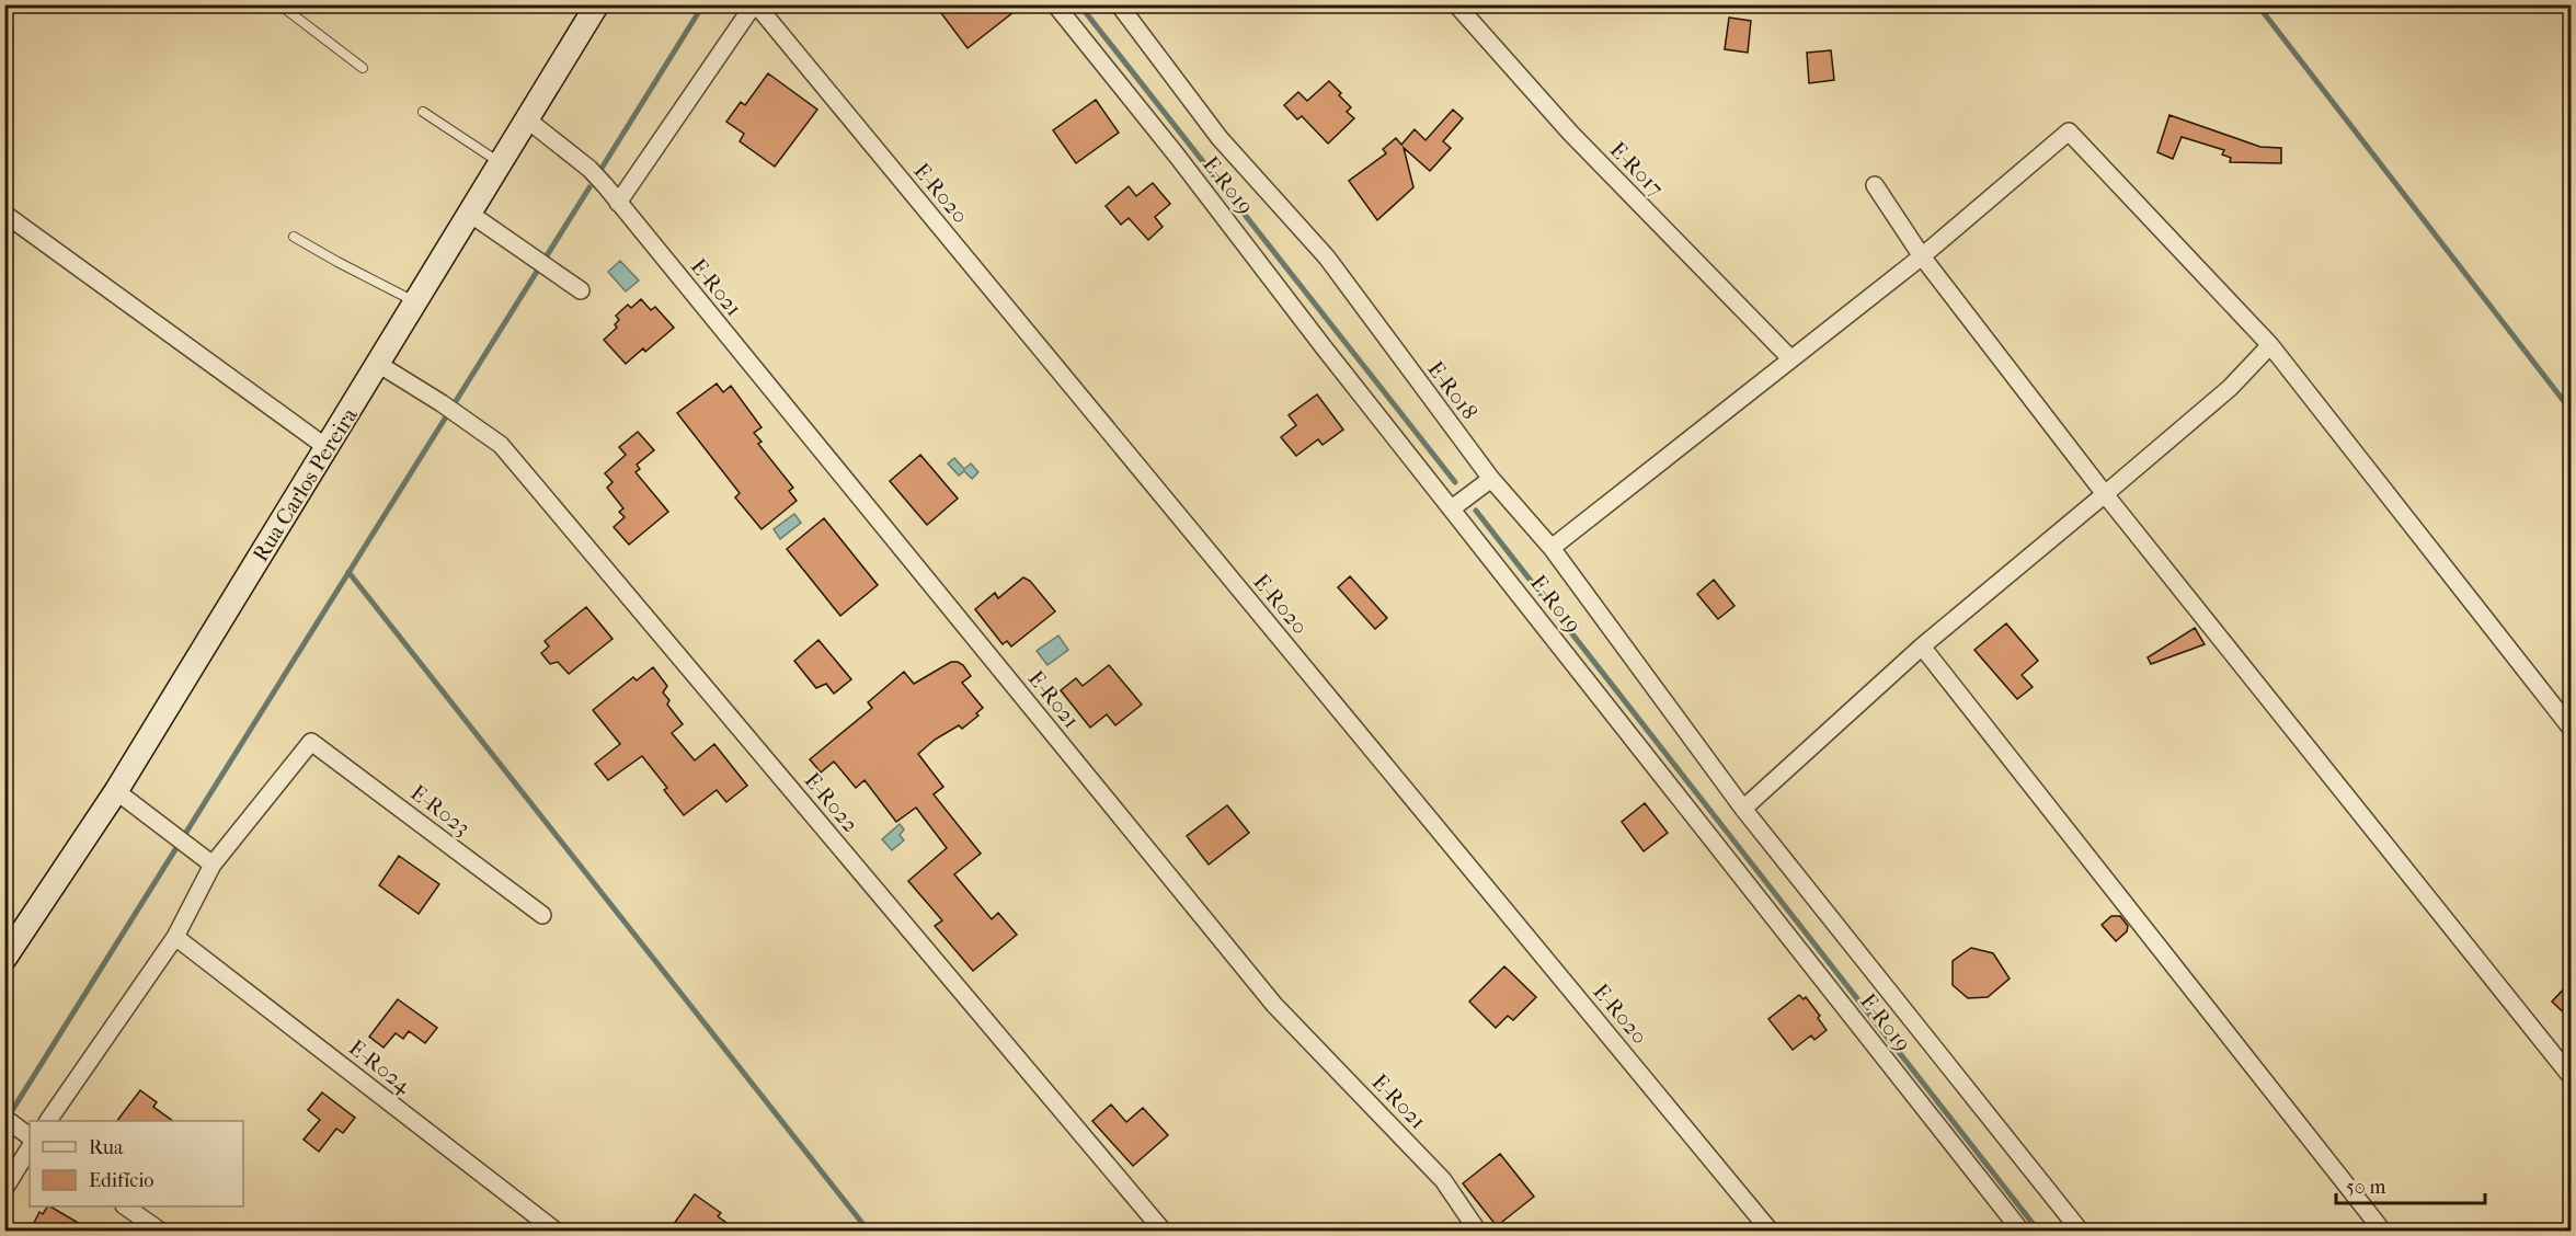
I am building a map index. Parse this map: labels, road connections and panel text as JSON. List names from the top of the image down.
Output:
{
  "streets": {
    "street": [
      "E-R017",
      "E-R019",
      "E-R020",
      "E-R021",
      "E-R018",
      "Rua Carlos Pereira",
      "E-R022",
      "E-R023",
      "E-R024"
    ]
  },
  "crossings": [
    ["E-R021", "Rua Carlos Pereira"],
    ["Rua Carlos Pereira", "E-R022"]
  ],
  "legend": ["Rua", "Edifício"],
  "scale_bar": "50 m"
}
